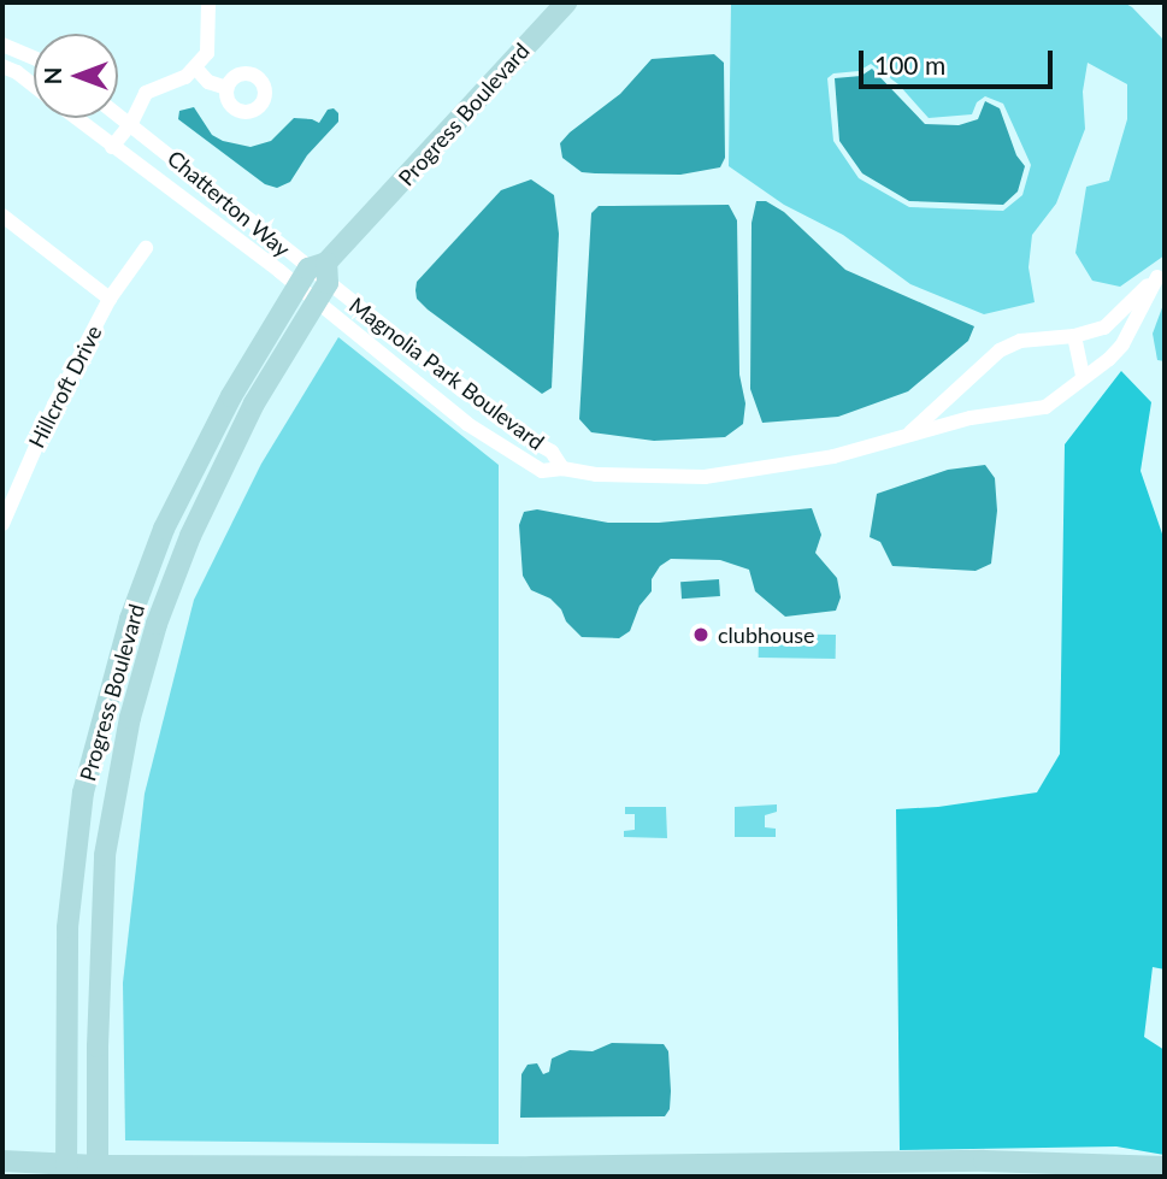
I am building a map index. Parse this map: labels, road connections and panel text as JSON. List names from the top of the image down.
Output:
{
  "streets": {
    "main road": ["Progress Boulevard"],
    "street": ["Chatterton Way", "Magnolia Park Boulevard", "Hillcroft Drive"]
  },
  "crossings": [
    ["Progress Boulevard", "Chatterton Way"],
    ["Progress Boulevard", "Magnolia Park Boulevard"],
    ["Chatterton Way", "Magnolia Park Boulevard"]
  ],
  "places": ["clubhouse"],
  "scale_bar": "100 m",
  "north": "left"
}
